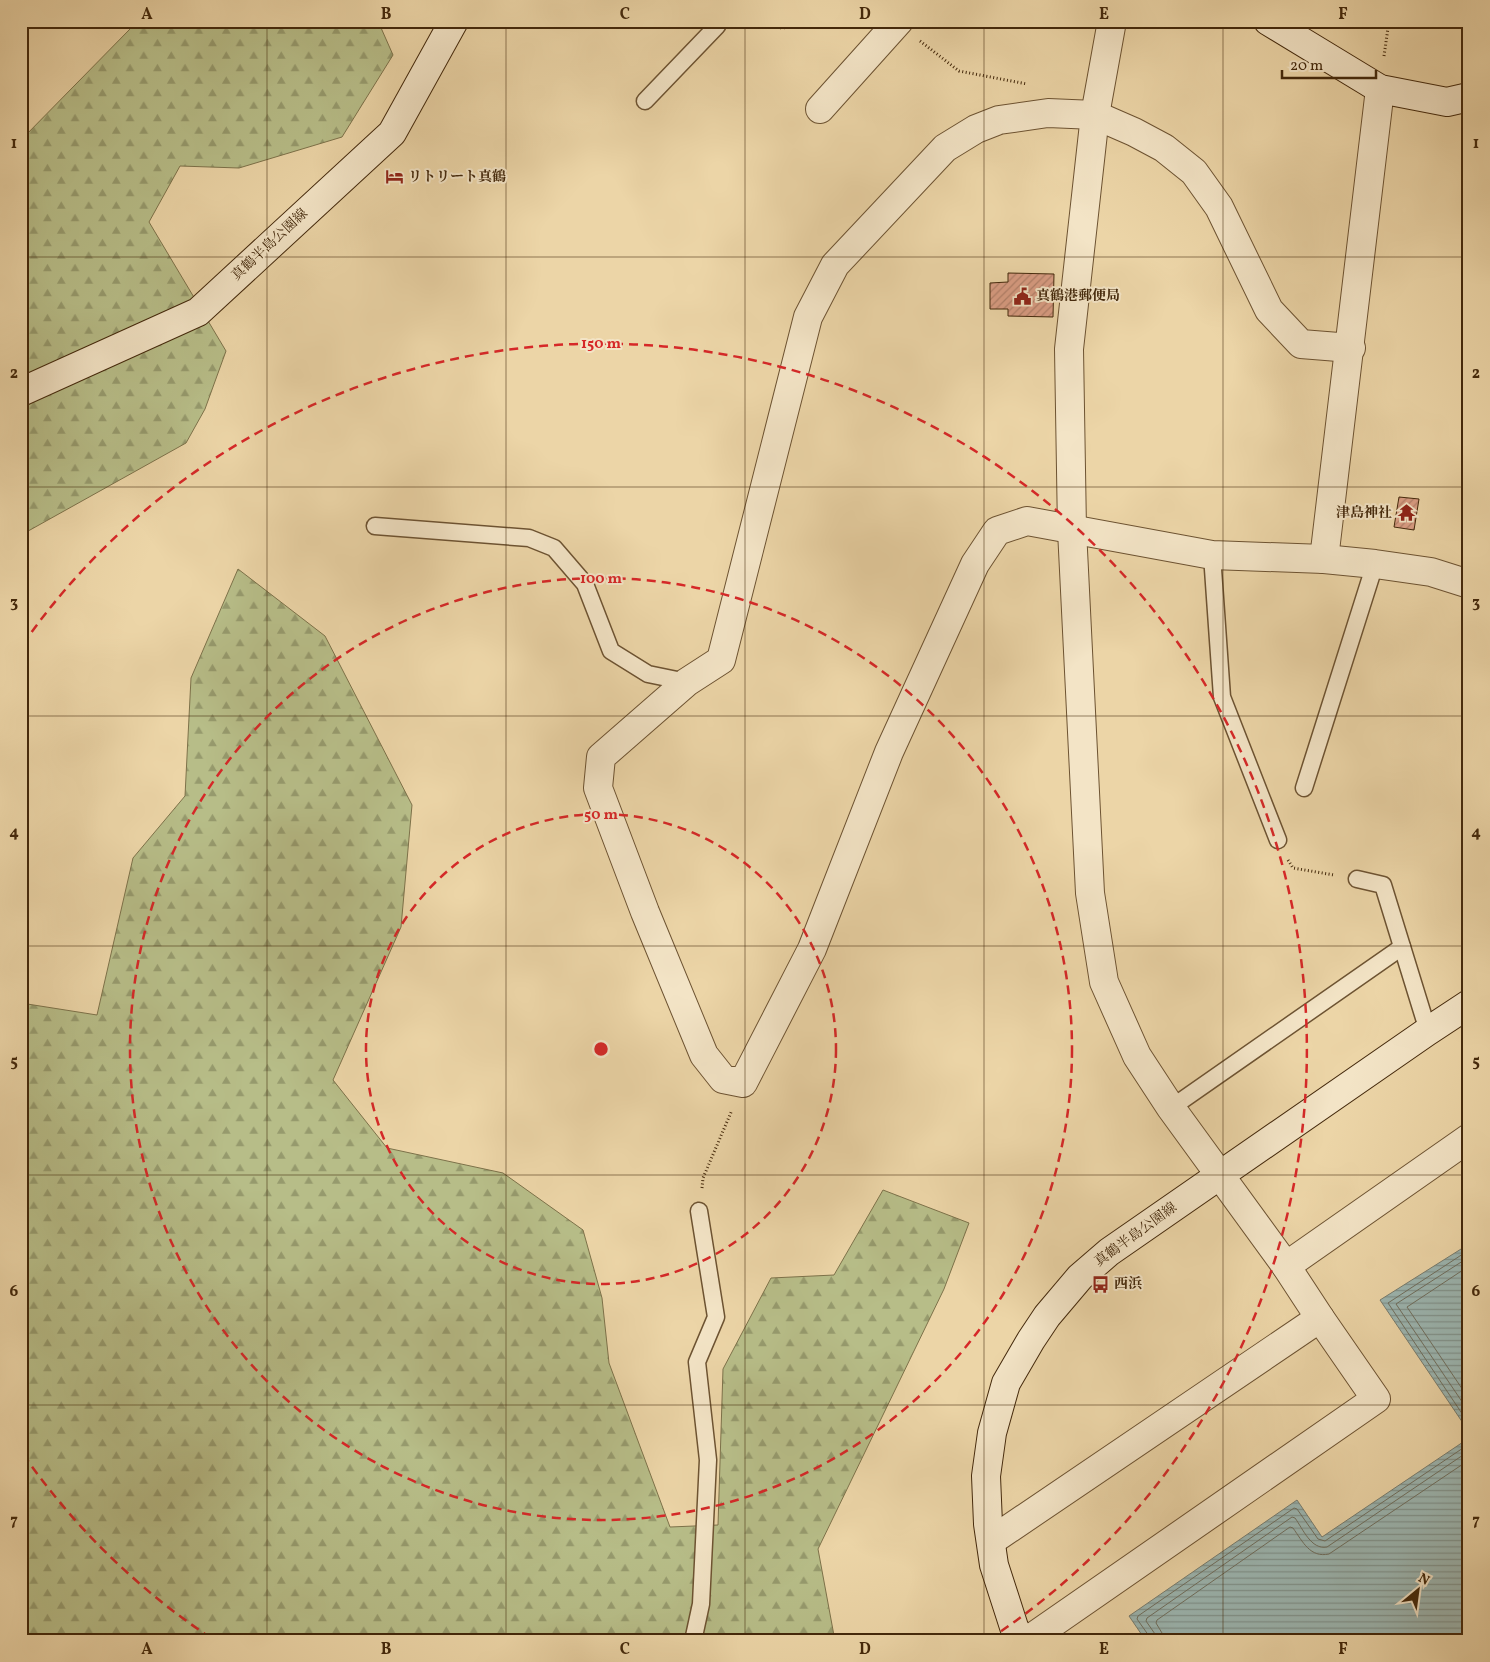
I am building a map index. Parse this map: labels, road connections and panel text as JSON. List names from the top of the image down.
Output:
{
  "streets": {
    "street": ["真鶴半島公園線"]
  },
  "places": {
    "hotel": ["リトリート真鶴"],
    "public building": ["真鶴港郵便局"],
    "temple": ["津島神社"],
    "bus stop": ["西浜"]
  },
  "scale_bar": "20 m",
  "north": "top right",
  "grid": {
    "columns": [
      "A",
      "B",
      "C",
      "D",
      "E",
      "F"
    ],
    "rows": [
      "1",
      "2",
      "3",
      "4",
      "5",
      "6",
      "7"
    ]
  },
  "rings": ["150 m", "100 m", "50 m"]
}
